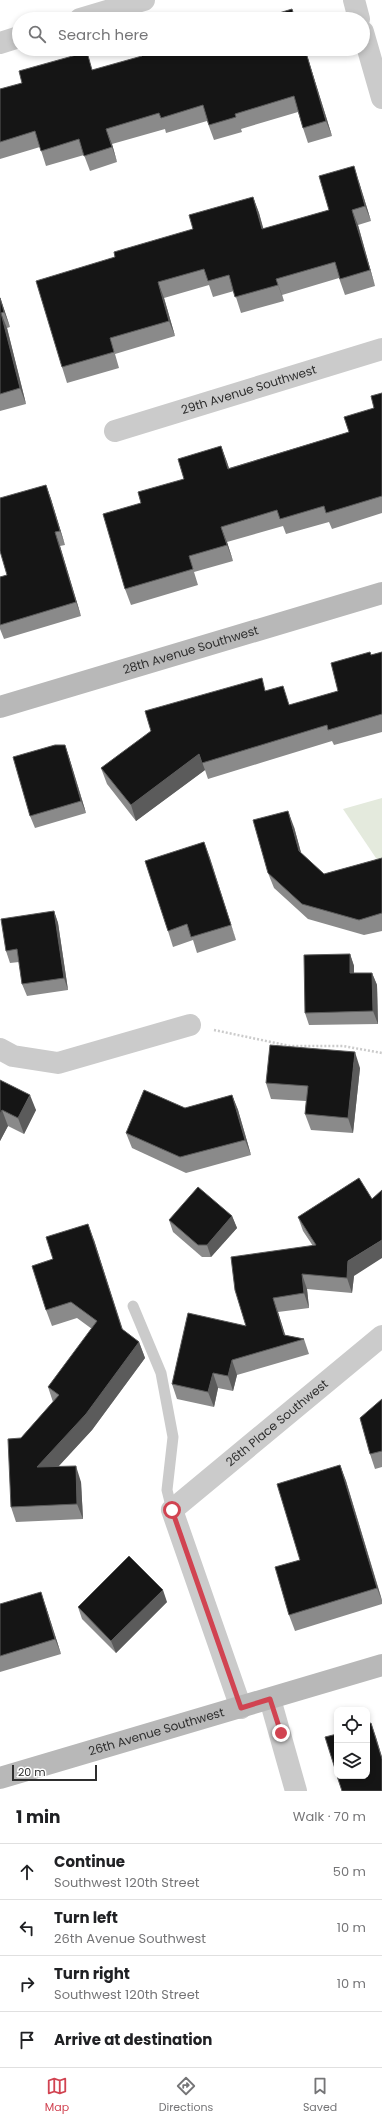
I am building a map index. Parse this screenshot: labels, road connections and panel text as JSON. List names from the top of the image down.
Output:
{
  "streets": {
    "street": [
      "29th Avenue Southwest",
      "28th Avenue Southwest",
      "26th Place Southwest",
      "26th Avenue Southwest"
    ]
  },
  "scale_bar": "20 m",
  "page": {
    "search": "Search here",
    "scale": "20 m",
    "heading": ["1 min", "Walk · 70 m"],
    "list": [
      ["Continue", "Southwest 120th Street", "50 m"],
      ["Turn left", "26th Avenue Southwest", "10 m"],
      ["Turn right", "Southwest 120th Street", "10 m"],
      "Arrive at destination"
    ],
    "nav": ["Map", "Directions", "Saved"]
  }
}
